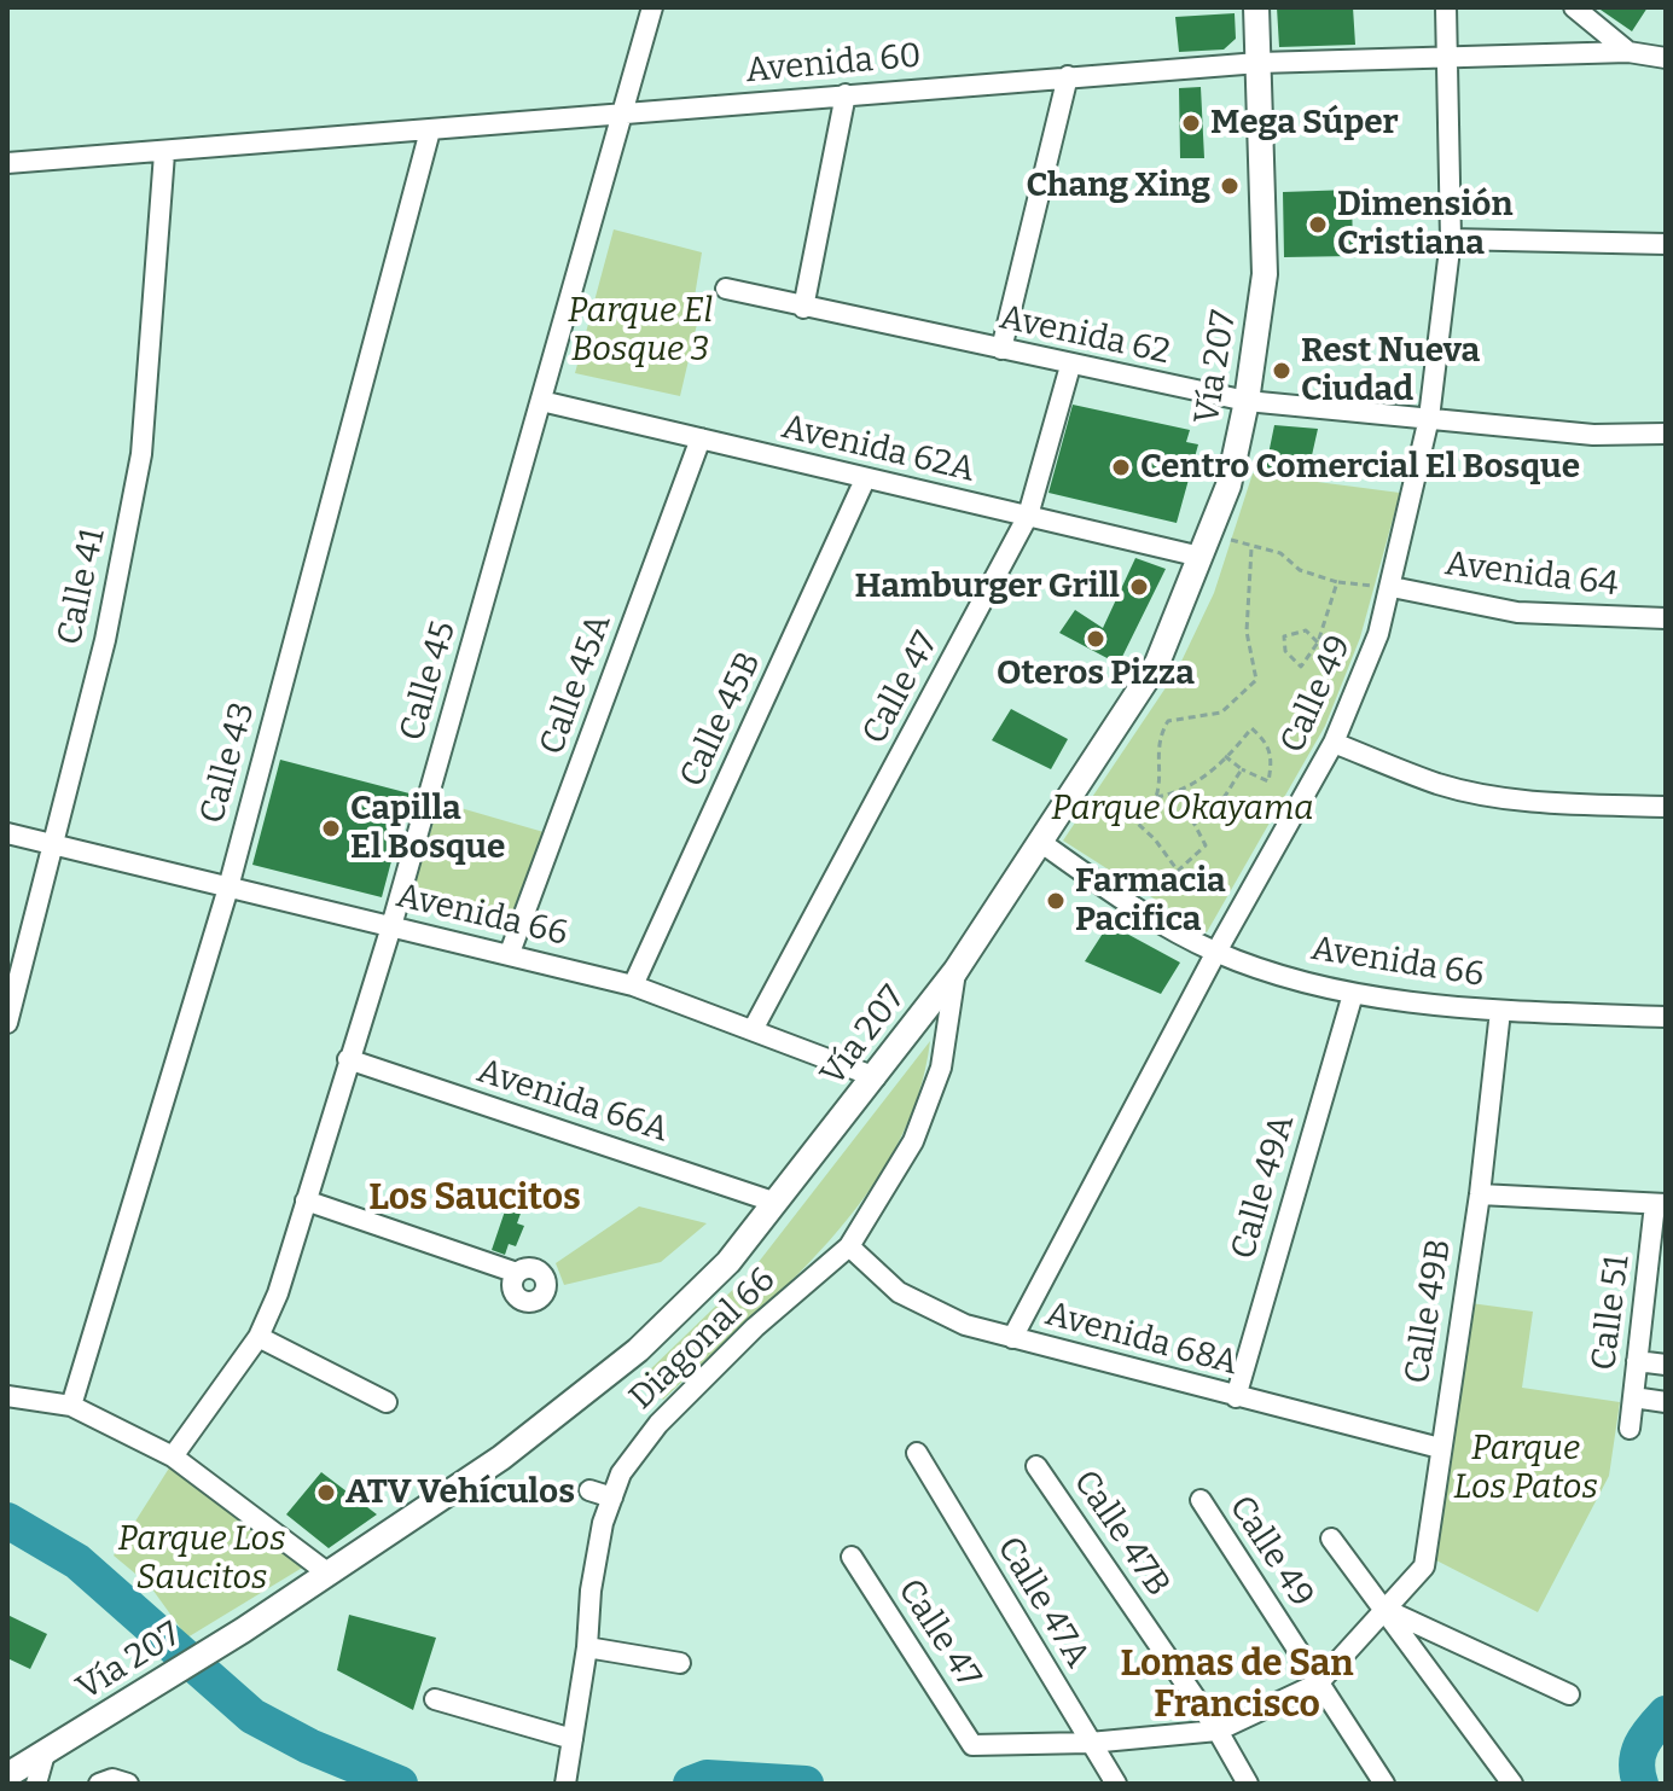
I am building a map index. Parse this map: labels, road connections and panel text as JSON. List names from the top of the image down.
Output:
{
  "streets": {
    "main road": ["Vía 207"],
    "street": [
      "Avenida 60",
      "Avenida 62",
      "Avenida 62A",
      "Avenida 64",
      "Calle 41",
      "Calle 45",
      "Calle 45A",
      "Calle 47",
      "Calle 49",
      "Calle 45B",
      "Calle 43",
      "Avenida 66",
      "Avenida 66A",
      "Calle 49A",
      "Calle 49B",
      "Calle 51",
      "Diagonal 66",
      "Avenida 68A",
      "Calle 47B",
      "Calle 47A"
    ]
  },
  "crossings": [
    ["Avenida 60", "Vía 207"],
    ["Avenida 60", "Calle 41"],
    ["Avenida 60", "Calle 45"],
    ["Avenida 60", "Calle 49"],
    ["Avenida 60", "Calle 43"],
    ["Avenida 62", "Vía 207"],
    ["Avenida 62", "Calle 47"],
    ["Avenida 62", "Calle 49"],
    ["Vía 207", "Avenida 62A"],
    ["Vía 207", "Avenida 66"],
    ["Vía 207", "Avenida 66A"],
    ["Vía 207", "Diagonal 66"],
    ["Avenida 62A", "Calle 45"],
    ["Avenida 62A", "Calle 45A"],
    ["Avenida 62A", "Calle 47"],
    ["Avenida 62A", "Calle 45B"],
    ["Avenida 64", "Calle 49"],
    ["Calle 41", "Avenida 66"],
    ["Calle 45", "Avenida 66"],
    ["Calle 45", "Avenida 66A"],
    ["Calle 45A", "Avenida 66"],
    ["Calle 47", "Avenida 66"],
    ["Calle 47", "Calle 47A"],
    ["Calle 49", "Avenida 66"],
    ["Calle 49", "Calle 49B"],
    ["Calle 49", "Avenida 68A"],
    ["Calle 45B", "Avenida 66"],
    ["Calle 43", "Avenida 66"],
    ["Avenida 66", "Calle 49A"],
    ["Avenida 66", "Calle 49B"],
    ["Calle 49A", "Avenida 68A"],
    ["Calle 49B", "Avenida 68A"],
    ["Diagonal 66", "Avenida 68A"]
  ],
  "districts": ["Los Saucitos", "Lomas de San Francisco"],
  "parks": [
    "Parque El Bosque 3",
    "Parque Okayama",
    "Parque Los Patos",
    "Parque Los Saucitos"
  ],
  "places": [
    "Mega Súper",
    "Chang Xing",
    "Dimensión Cristiana",
    "Rest Nueva Ciudad",
    "Centro Comercial El Bosque",
    "Hamburger Grill",
    "Oteros Pizza",
    "Capilla El Bosque",
    "Farmacia Pacifica",
    "ATV Vehículos"
  ]
}
